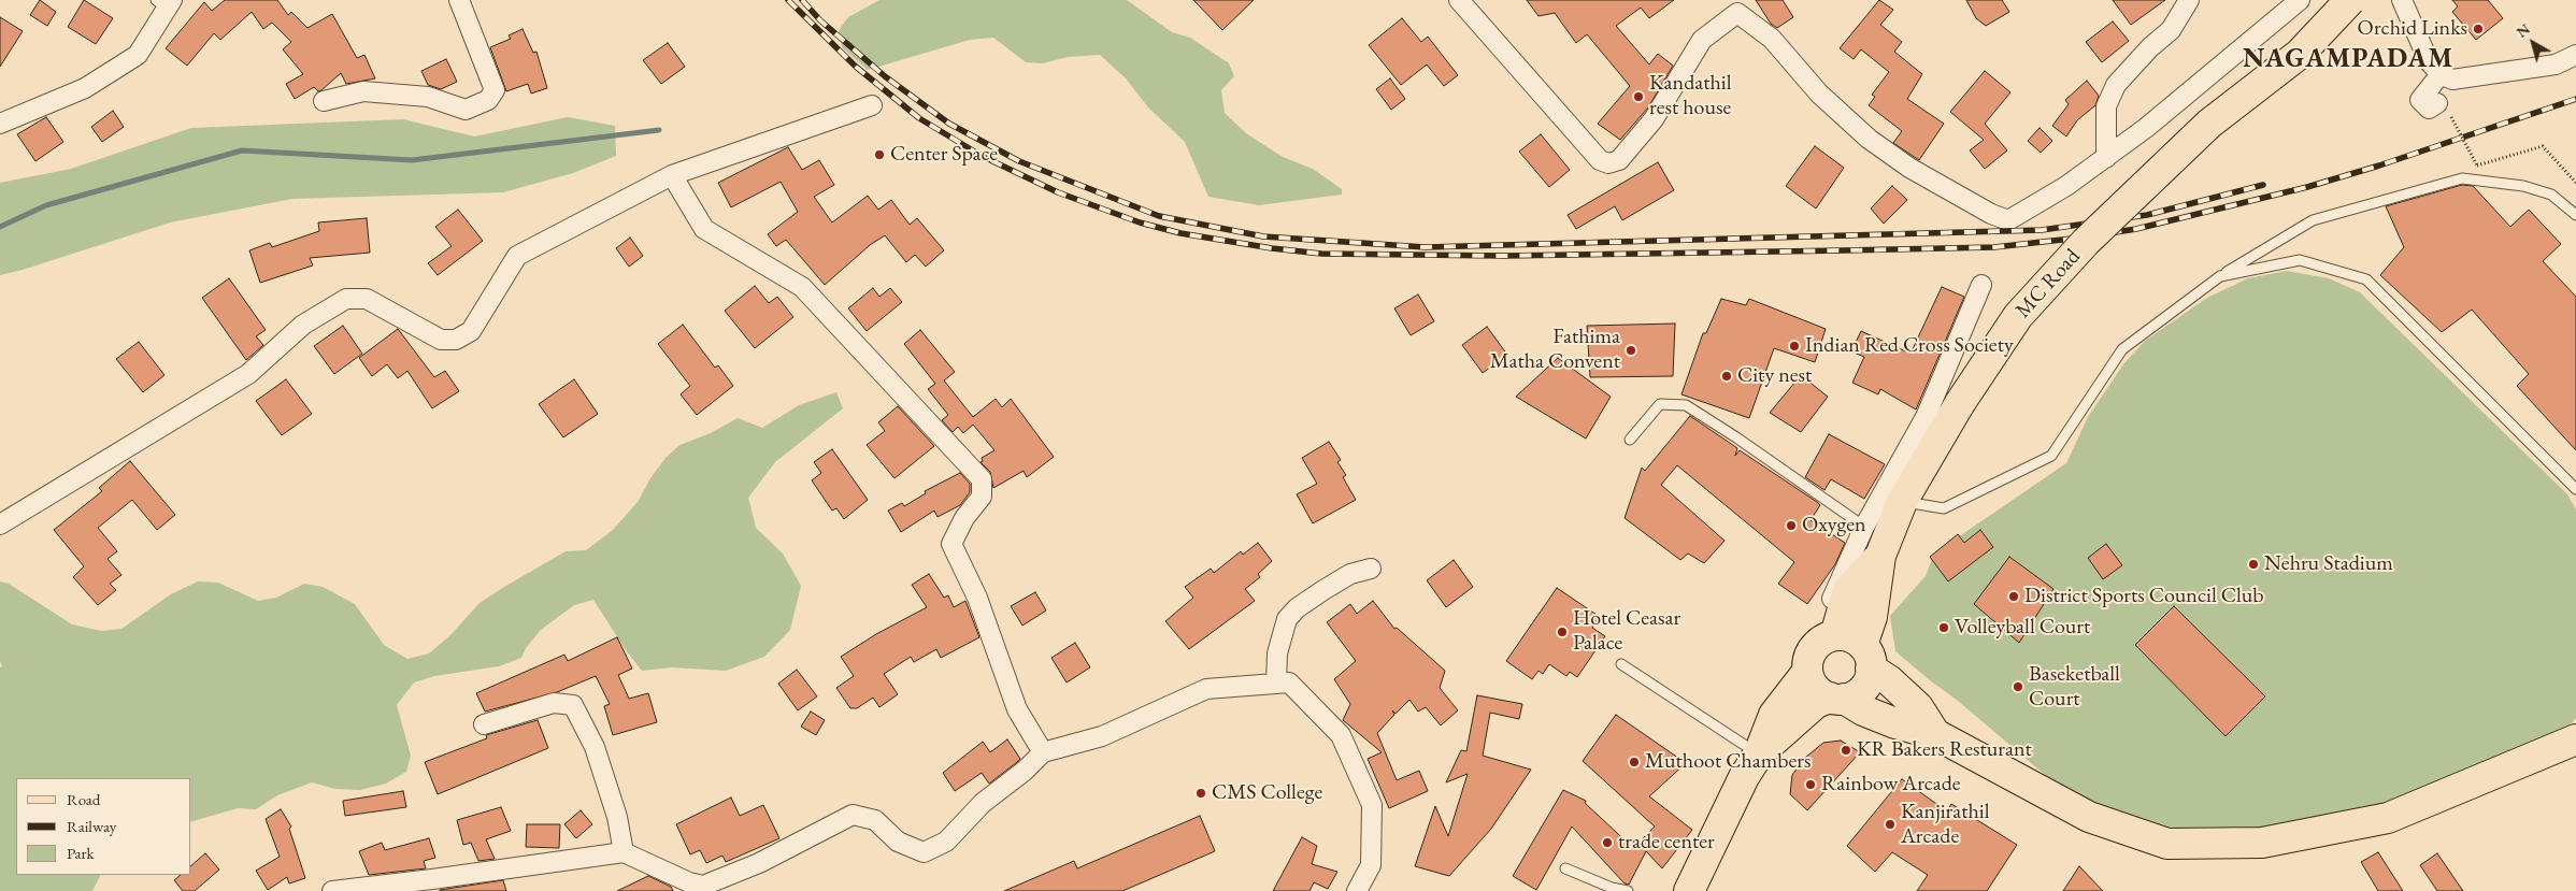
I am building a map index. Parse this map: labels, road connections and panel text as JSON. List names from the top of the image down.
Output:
{
  "streets": {
    "main road": ["MC Road"]
  },
  "districts": ["NAGAMPADAM"],
  "places": [
    "Orchid Links",
    "Kandathil rest house",
    "Center Space",
    "Indian Red Cross Society",
    "Fathima Matha Convent",
    "City nest",
    "Oxygen",
    "Nehru Stadium",
    "District Sports Council Club",
    "Volleyball Court",
    "Hotel Ceasar Palace",
    "Baseketball Court",
    "KR Bakers Resturant",
    "Muthoot Chambers",
    "Rainbow Arcade",
    "CMS College",
    "Kanjirathil Arcade",
    "trade center"
  ],
  "legend": ["Road", "Railway", "Park"],
  "north": "top left"
}
